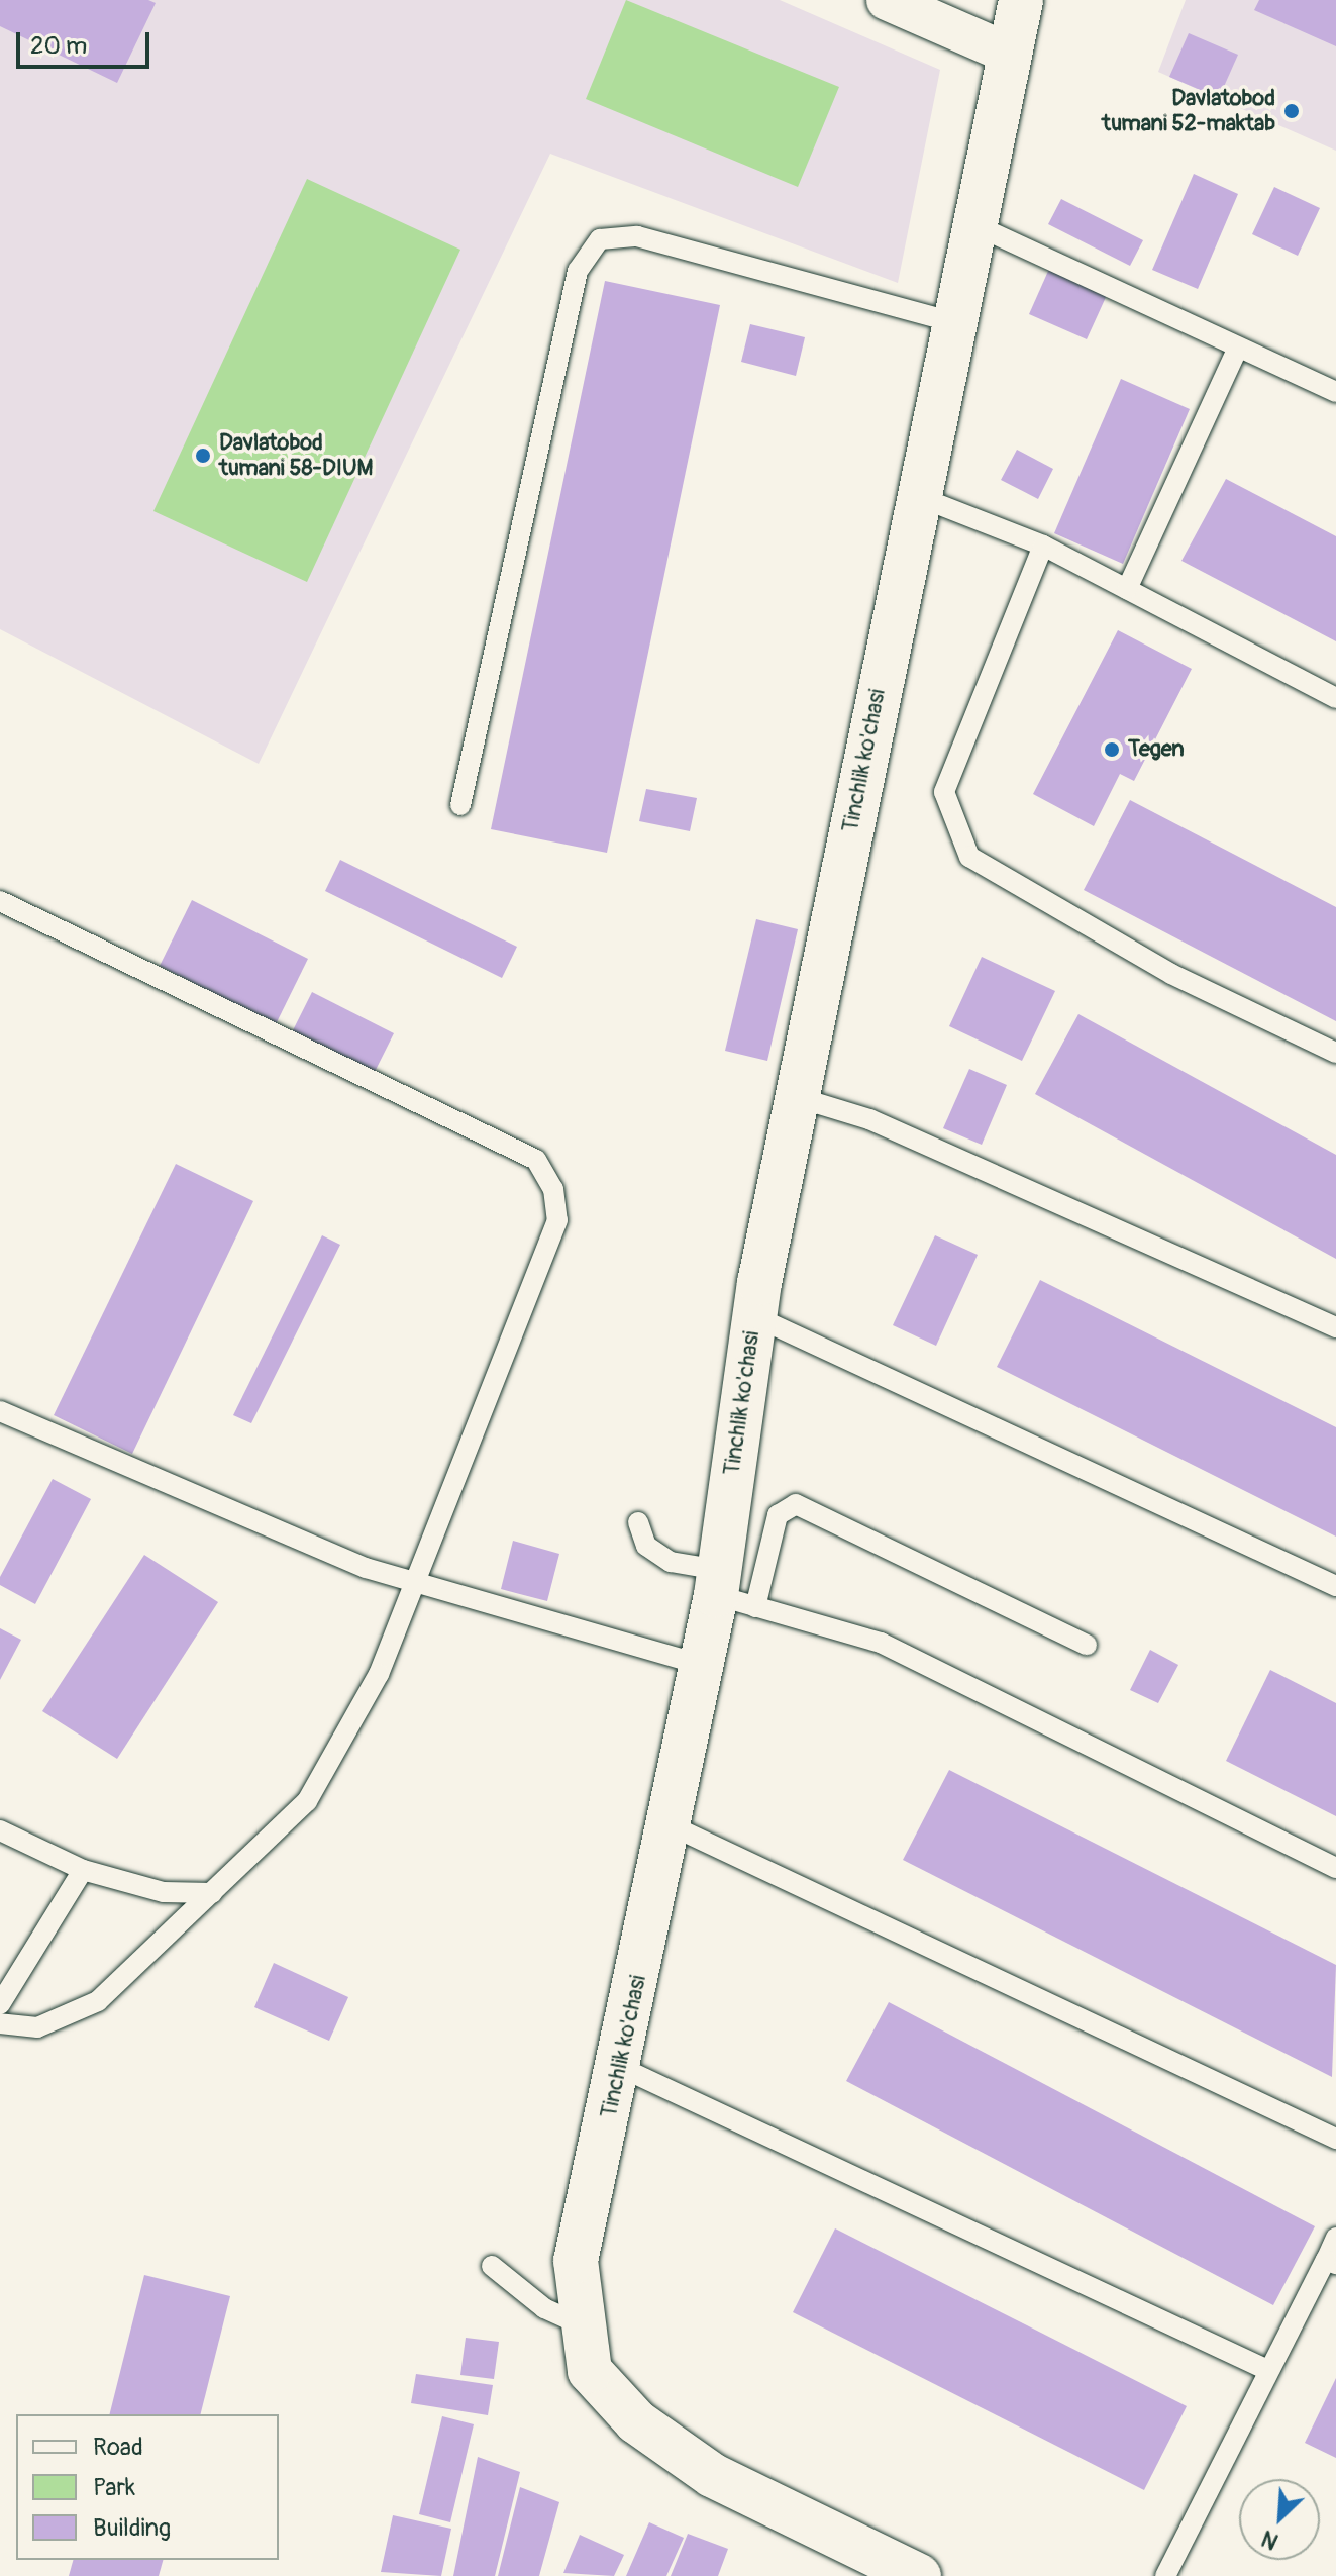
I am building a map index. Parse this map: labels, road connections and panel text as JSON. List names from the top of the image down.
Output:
{
  "streets": {
    "street": ["Tinchlik ko'chasi"]
  },
  "places": ["Davlatobod tumani 52-maktab", "Davlatobod tumani 58-DIUM", "Tegen"],
  "legend": ["Road", "Park", "Building"],
  "scale_bar": "20 m",
  "north": "bottom left"
}
